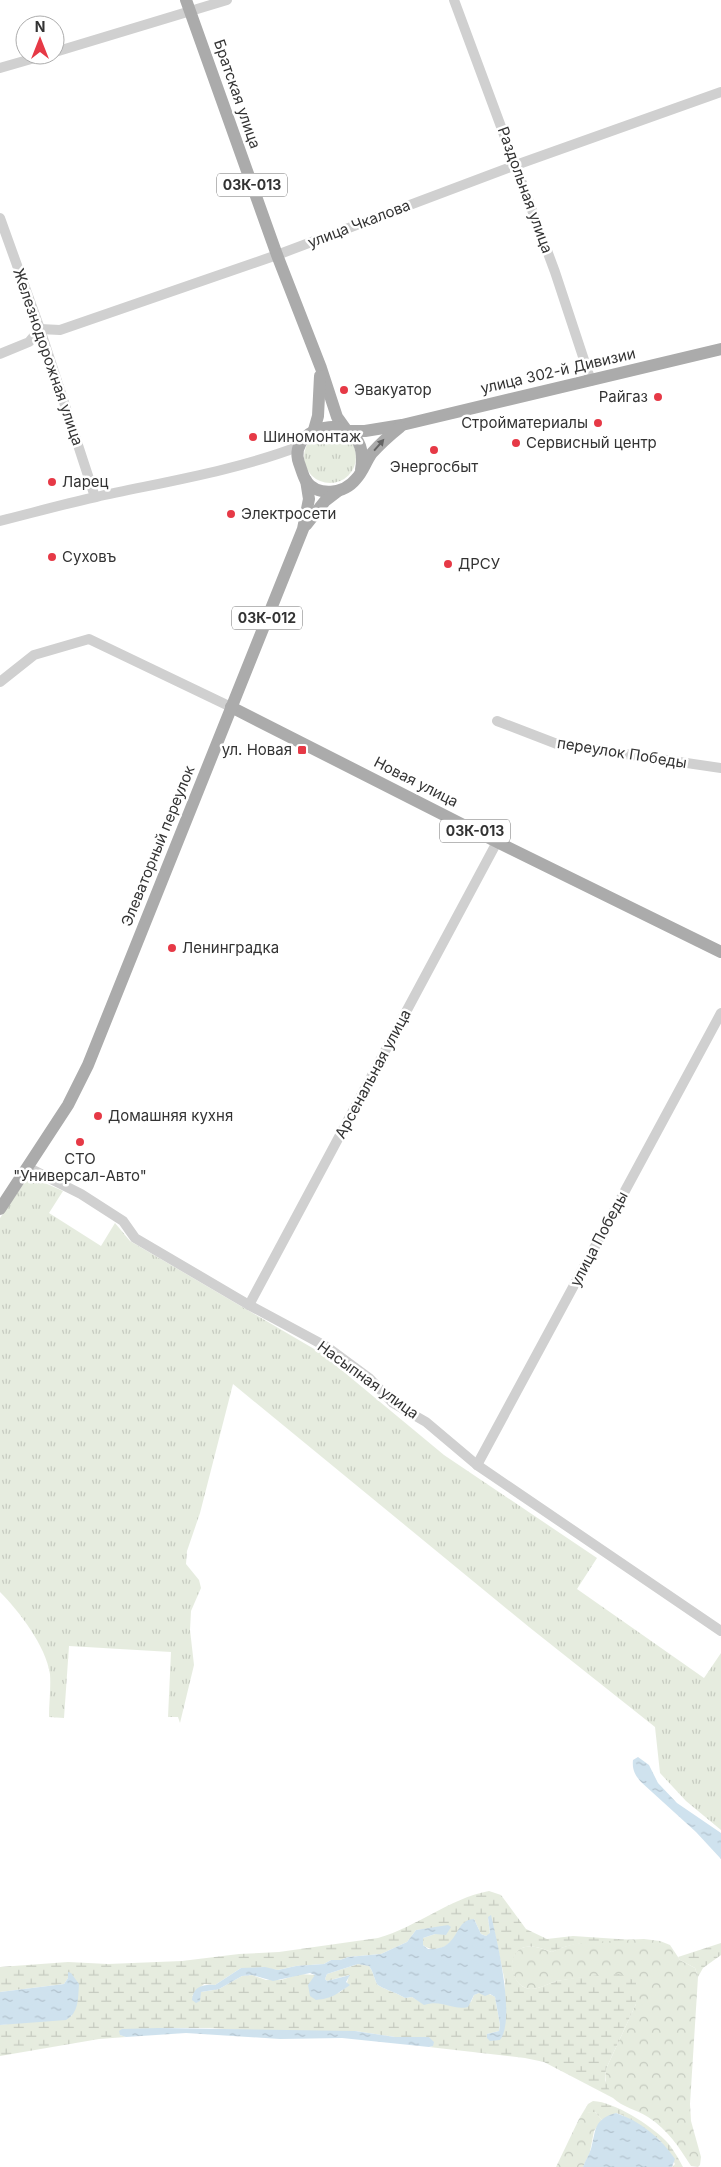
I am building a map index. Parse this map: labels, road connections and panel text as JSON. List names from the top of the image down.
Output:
{
  "streets": {
    "main road": [
      "Братская улица",
      "03К-013",
      "улица 302-й Дивизии",
      "03К-012",
      "Новая улица",
      "Элеваторный переулок"
    ],
    "street": [
      "Раздольная улица",
      "улица Чкалова",
      "Железнодорожная улица",
      "переулок Победы",
      "Арсенальная улица",
      "улица Победы",
      "Насыпная улица"
    ]
  },
  "crossings": [
    ["Братская улица", "03К-013"],
    ["Братская улица", "улица Чкалова"],
    ["Братская улица", "улица 302-й Дивизии"],
    ["Братская улица", "Элеваторный переулок"],
    ["03К-013", "улица 302-й Дивизии"],
    ["03К-013", "Элеваторный переулок"],
    ["Раздольная улица", "улица Чкалова"],
    ["Раздольная улица", "улица 302-й Дивизии"],
    ["улица Чкалова", "Железнодорожная улица"],
    ["улица 302-й Дивизии", "Элеваторный переулок"],
    ["03К-012", "Элеваторный переулок"],
    ["03К-012", "Насыпная улица"],
    ["Новая улица", "Элеваторный переулок"],
    ["Новая улица", "Арсенальная улица"],
    ["Элеваторный переулок", "Насыпная улица"],
    ["Арсенальная улица", "Насыпная улица"],
    ["улица Победы", "Насыпная улица"]
  ],
  "places": {
    "other": [
      "Эвакуатор",
      "Райгаз",
      "Стройматериалы",
      "Шиномонтаж",
      "Сервисный центр",
      "Энергосбыт",
      "Ларец",
      "Электросети",
      "Суховъ",
      "ДРСУ",
      "Ленинградка",
      "Домашняя кухня",
      "СТО \"Универсал-Авто\""
    ],
    "transit": ["ул. Новая"]
  },
  "north": "top"
}
